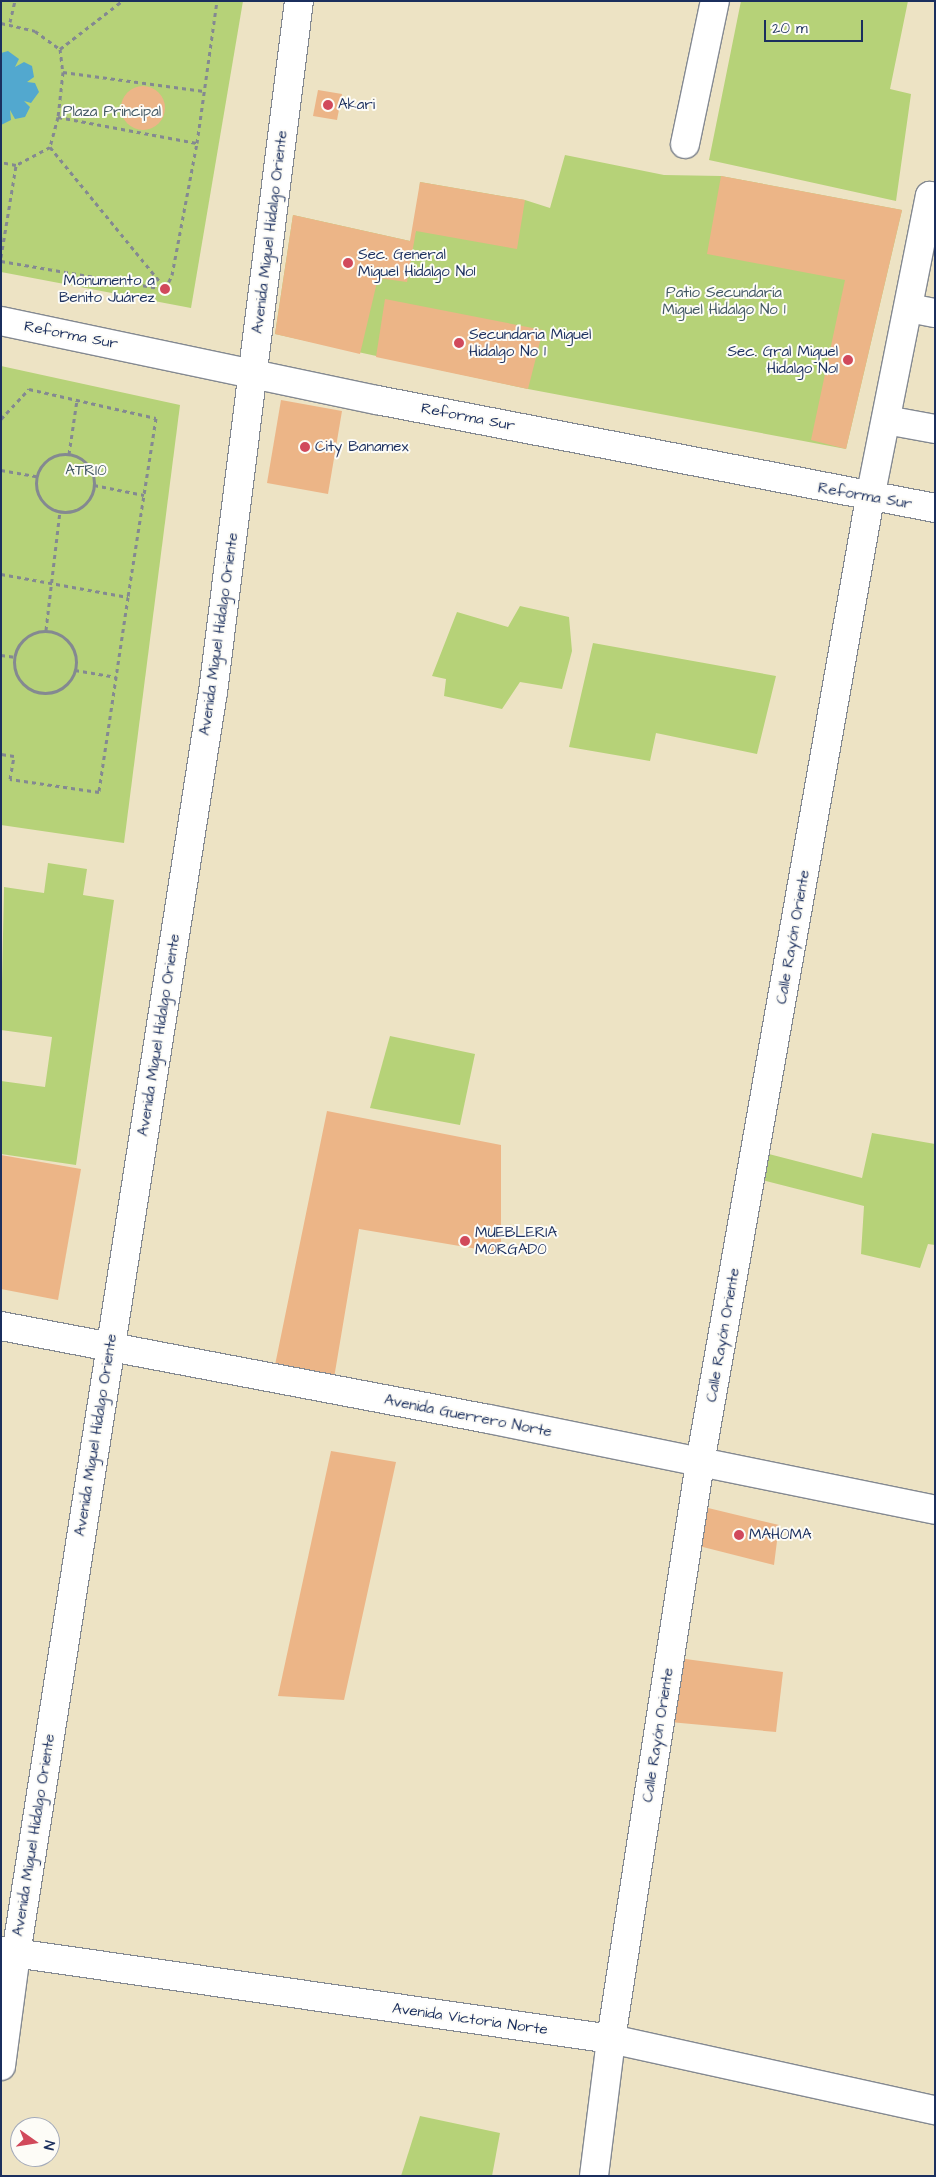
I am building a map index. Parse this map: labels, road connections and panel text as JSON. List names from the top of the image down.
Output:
{
  "streets": {
    "street": [
      "Avenida Miguel Hidalgo Oriente",
      "Reforma Sur",
      "Calle Rayón Oriente",
      "Avenida Guerrero Norte",
      "Avenida Victoria Norte"
    ]
  },
  "crossings": [
    ["Avenida Miguel Hidalgo Oriente", "Reforma Sur"],
    ["Avenida Miguel Hidalgo Oriente", "Avenida Guerrero Norte"],
    ["Avenida Miguel Hidalgo Oriente", "Avenida Victoria Norte"],
    ["Reforma Sur", "Calle Rayón Oriente"],
    ["Calle Rayón Oriente", "Avenida Guerrero Norte"],
    ["Calle Rayón Oriente", "Avenida Victoria Norte"]
  ],
  "parks": ["Plaza Principal", "Patio Secundaría Miguel Hidalgo No 1", "ATRI0"],
  "places": [
    "Akari",
    "Sec. General Miguel Hidalgo No1",
    "Monumento a Benito Juárez",
    "Secundaria Miguel Hidalgo No 1",
    "Sec. Gral Miguel Hidalgo No1",
    "City Banamex",
    "MUEBLERIA M0RGAD0",
    "MAH0MA"
  ],
  "scale_bar": "20 m",
  "north": "right"
}
